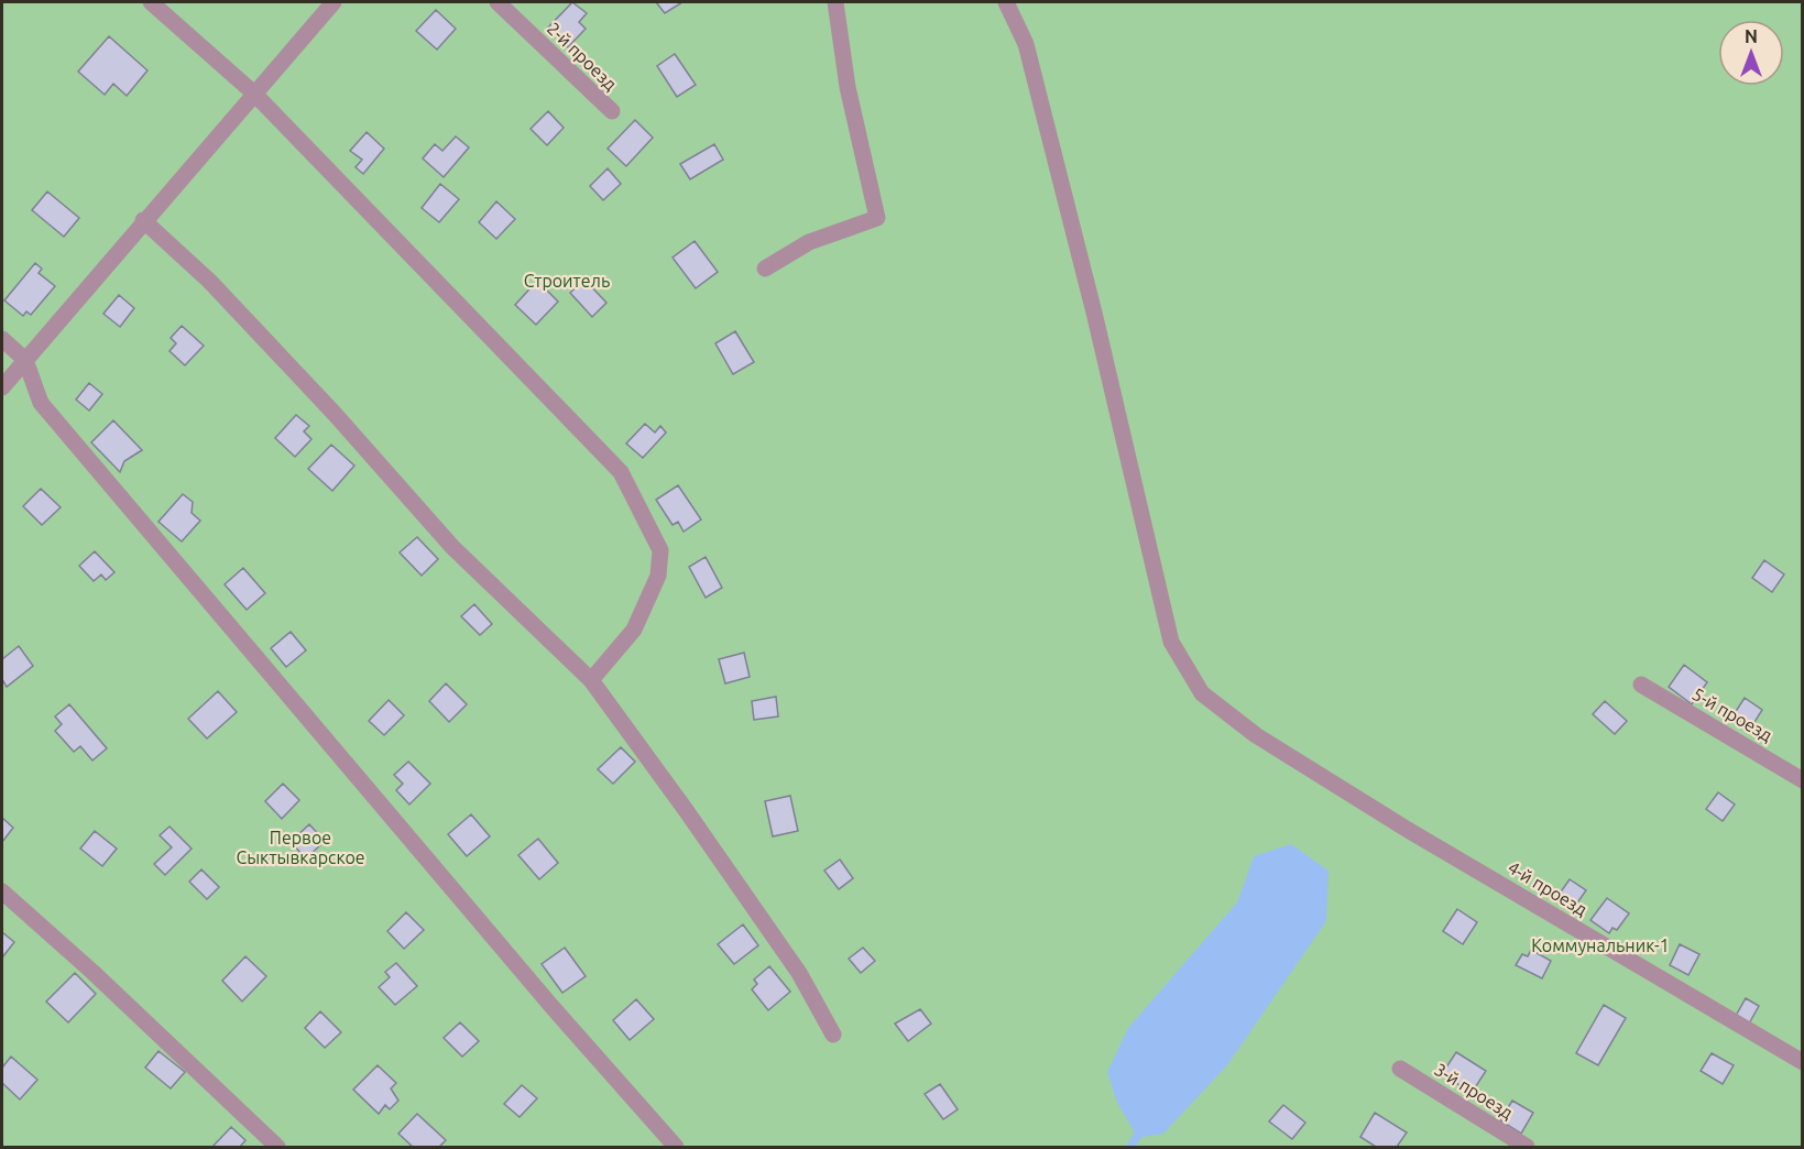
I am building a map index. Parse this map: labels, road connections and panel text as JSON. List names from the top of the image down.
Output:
{
  "streets": {
    "street": [
      "2-й проезд",
      "5-й проезд",
      "4-й проезд",
      "3-й проезд"
    ]
  },
  "parks": ["Строитель", "Первое Сыктывкарское", "Коммунальник-1"],
  "north": "top"
}
